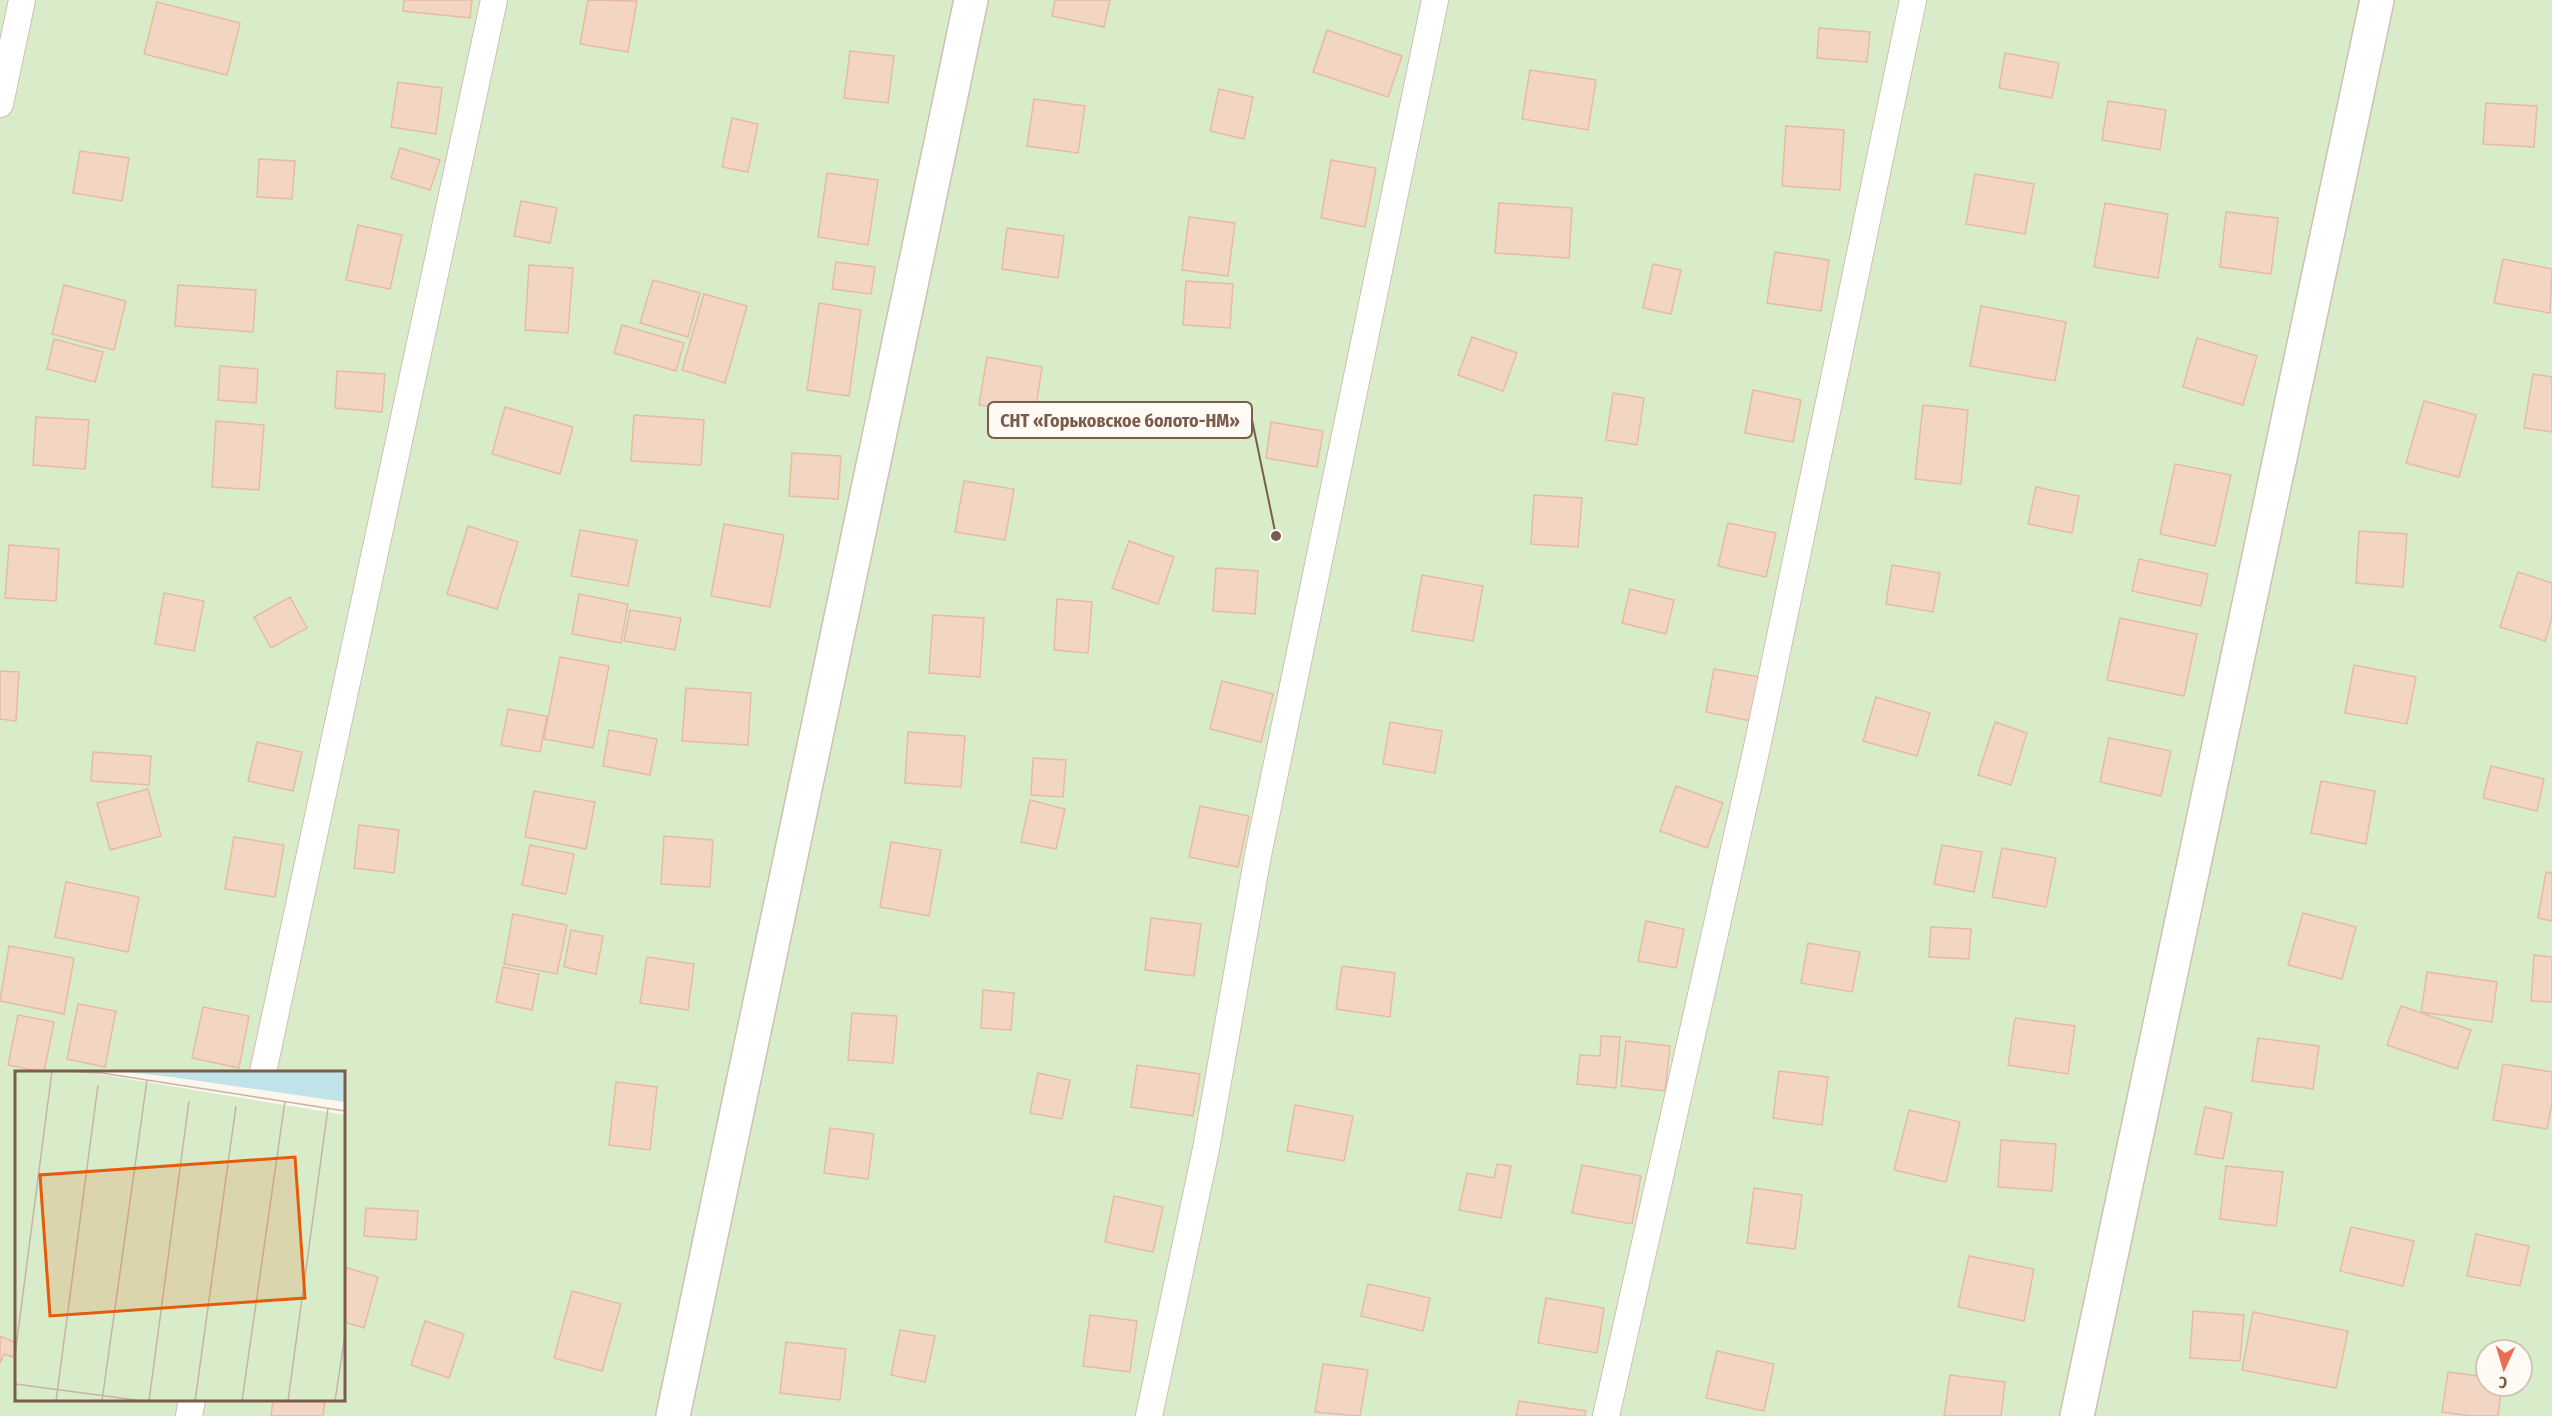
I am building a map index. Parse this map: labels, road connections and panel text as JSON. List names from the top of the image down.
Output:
{
  "places": ["СНТ «Горьковское болото-НМ»"],
  "north": "bottom"
}
